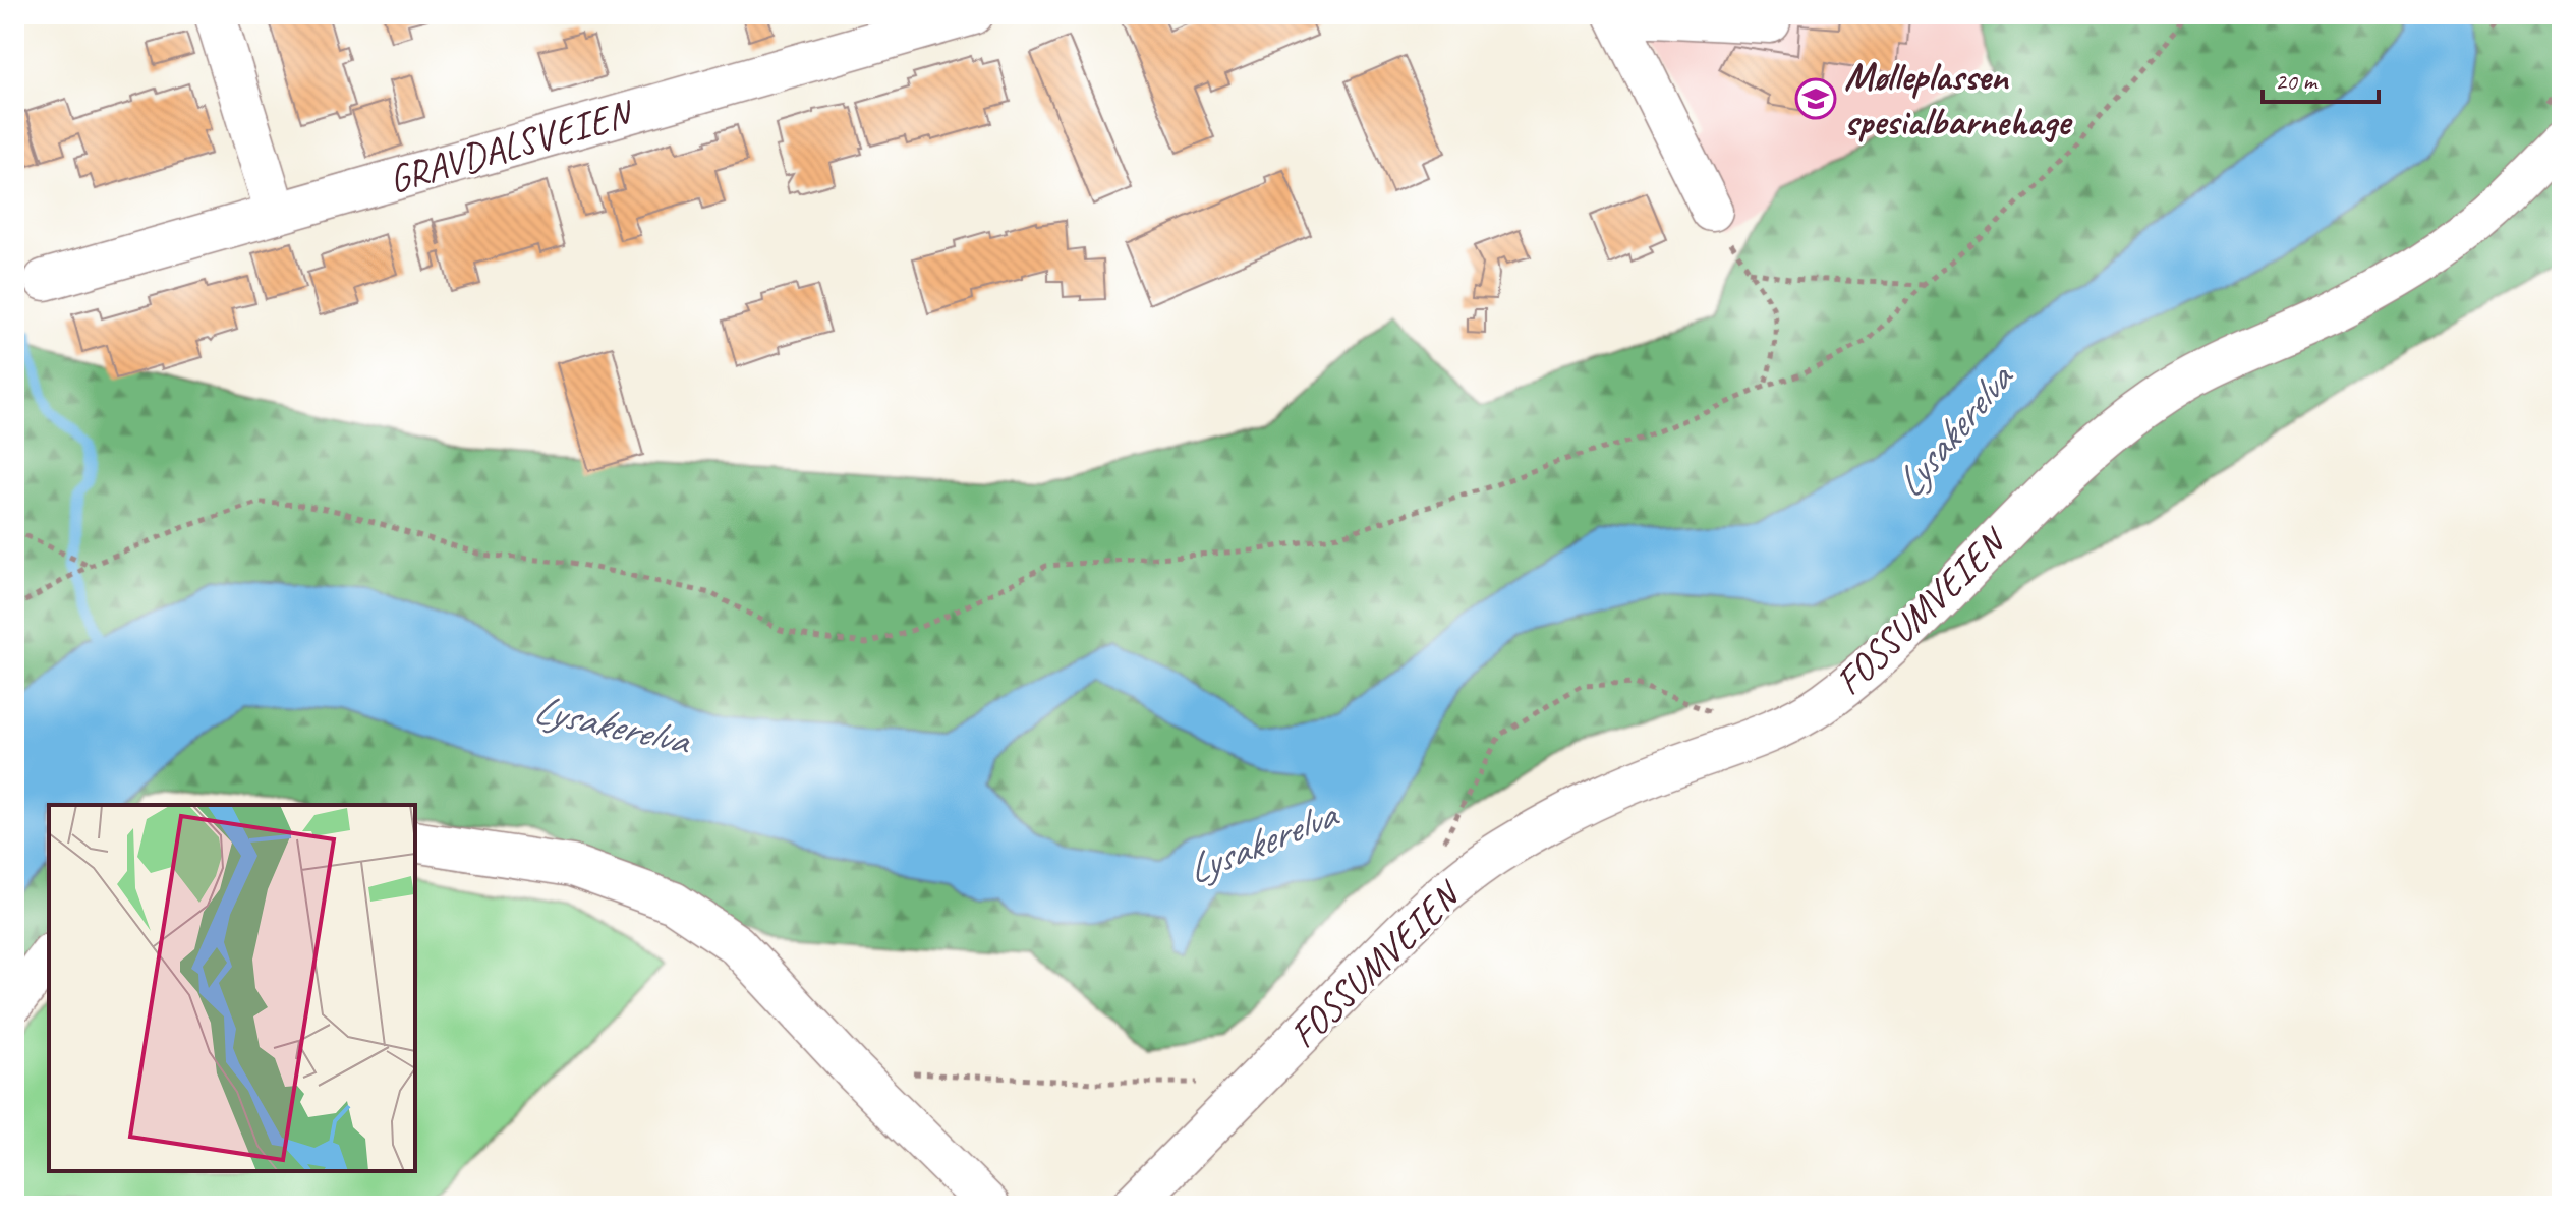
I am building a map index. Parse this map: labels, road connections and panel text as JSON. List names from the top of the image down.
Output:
{
  "streets": {
    "street": ["GRAVDALSVEIEN", "FOSSUMVEIEN"]
  },
  "water": ["Lysakerelva"],
  "places": {
    "school or university": ["Mølleplassen spesialbarnehage"]
  },
  "scale_bar": "20 m"
}
